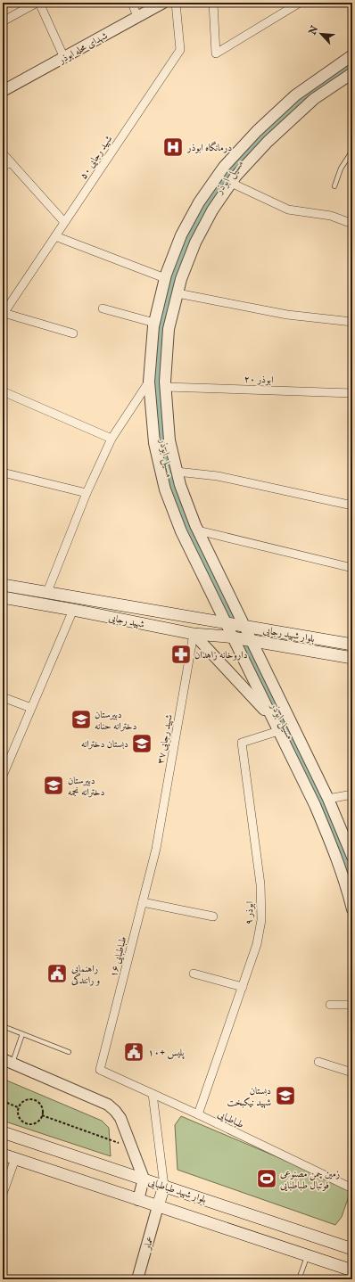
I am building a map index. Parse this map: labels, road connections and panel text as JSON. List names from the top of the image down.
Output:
{
  "streets": {
    "main road": ["شهید رجایی", "بلوار شهید رجایی", "بلوار شهید طباطبایی"],
    "street": [
      "شهدای محله ابوذر",
      "شهید رجایی ۵۰",
      "ابوذر ۲۰",
      "شهید رجایی ۳۷",
      "ابوذر ۹",
      "طباطبایی ۱۶",
      "طباطبایی",
      "عمار"
    ]
  },
  "crossings": [
    ["شهید رجایی", "بلوار شهید رجایی"],
    ["شهید رجایی", "شهید رجایی ۳۷"],
    ["شهید رجایی ۳۷", "طباطبایی ۱۶"],
    ["ابوذر ۹", "طباطبایی"],
    ["طباطبایی ۱۶", "طباطبایی"]
  ],
  "water": ["مسیل ابوذر"],
  "places": {
    "hospital": ["درمانگاه ابوذر"],
    "pharmacy": ["داروخانه زاهدان"],
    "school or university": [
      "دبیرستان دخترانه حنانه",
      "دبستان دخترانه",
      "دبیرستان دخترانه نجمه",
      "دبستان شهید نیکبخت"
    ],
    "public building": ["راهنمایی و رانندگی", "پلیس +۱۰"],
    "sports": ["زمین چمن مصنوعی فوتبال طباطبایی"]
  },
  "north": "top left"
}
